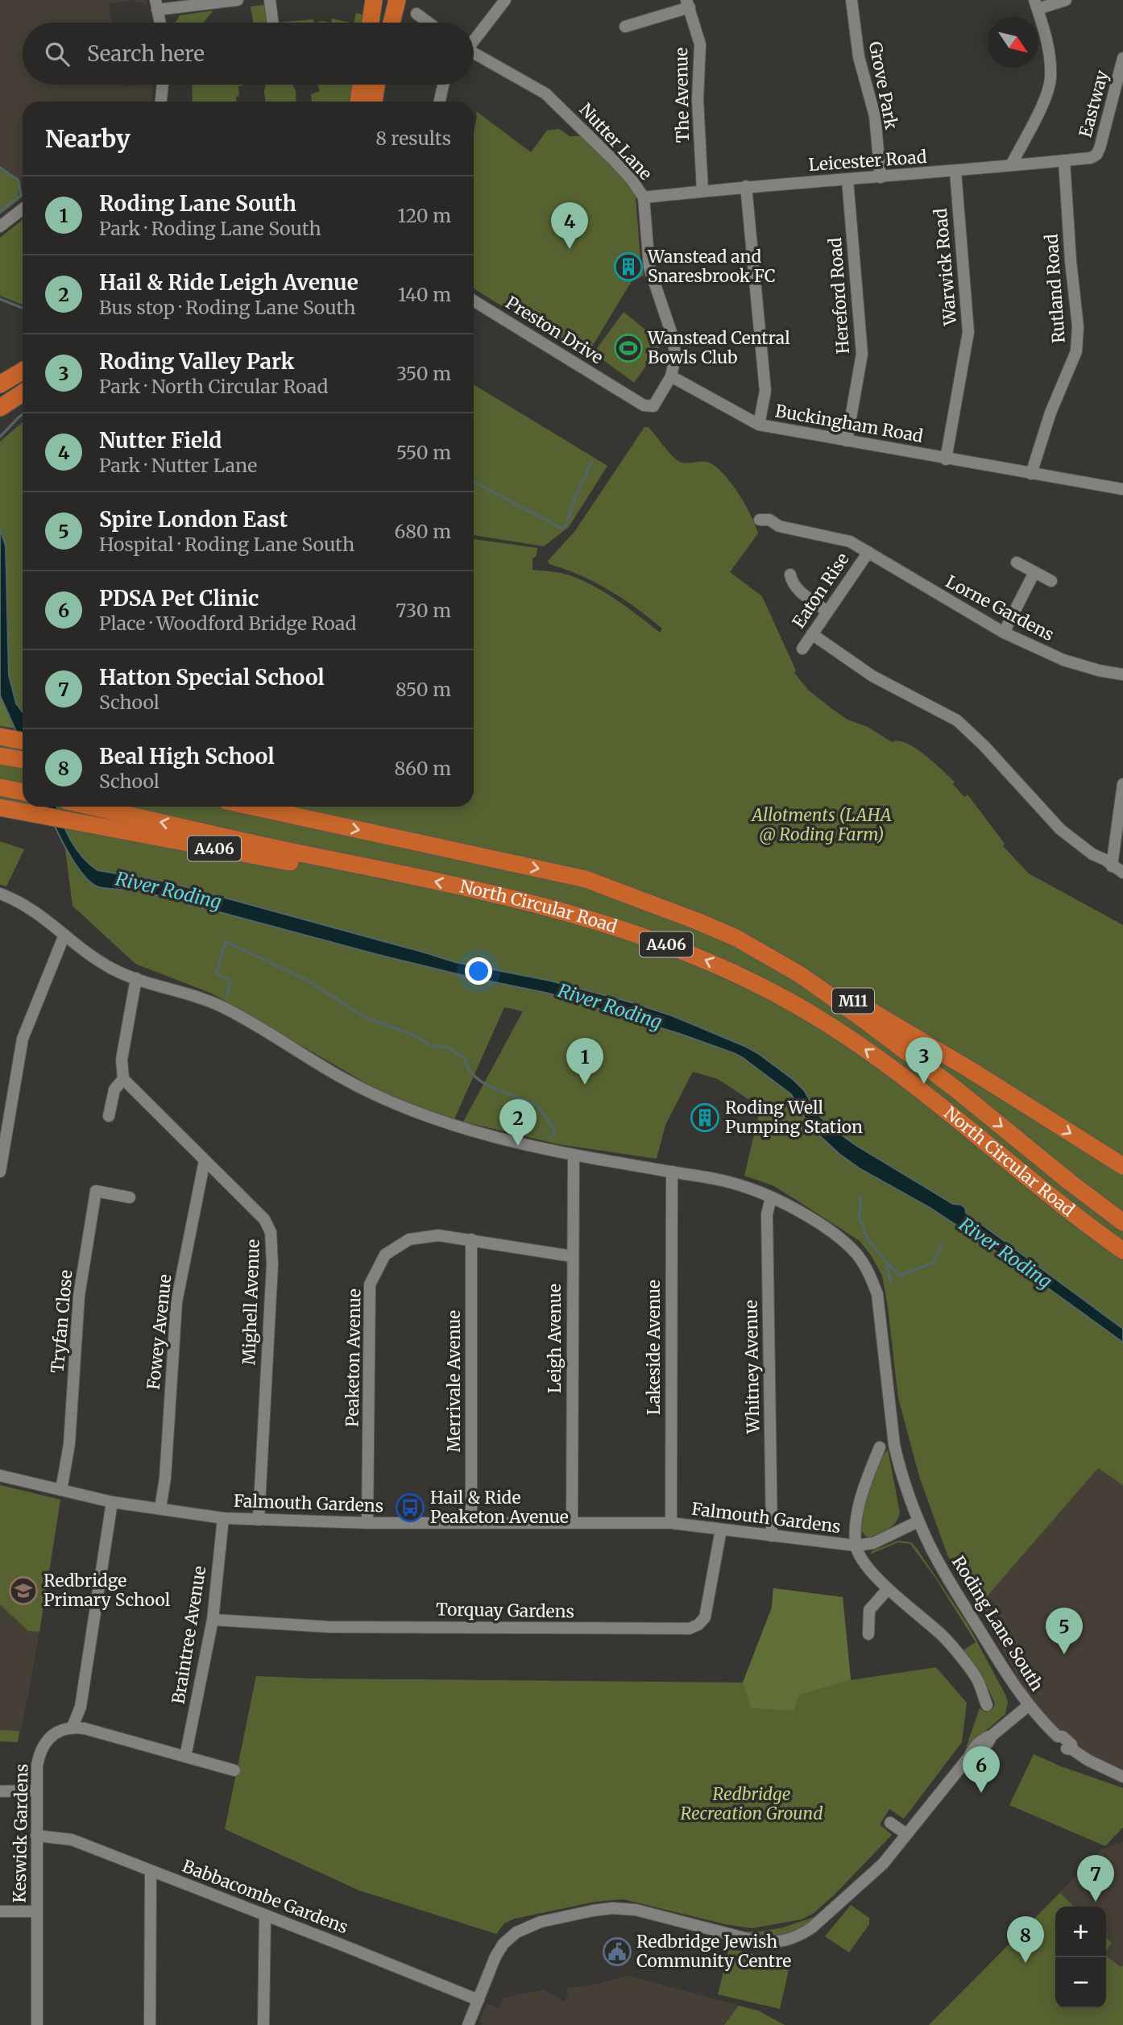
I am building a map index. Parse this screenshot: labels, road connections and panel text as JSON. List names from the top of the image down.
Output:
{
  "streets": {
    "highway": ["A406", "North Circular Road", "M11"],
    "street": [
      "Grove Park",
      "The Avenue",
      "Eastway",
      "Nutter Lane",
      "Leicester Road",
      "Warwick Road",
      "Rutland Road",
      "Hereford Road",
      "Preston Drive",
      "Buckingham Road",
      "Eaton Rise",
      "Lorne Gardens",
      "Mighell Avenue",
      "Tryfan Close",
      "Fowey Avenue",
      "Leigh Avenue",
      "Lakeside Avenue",
      "Peaketon Avenue",
      "Whitney Avenue",
      "Merrivale Avenue",
      "Falmouth Gardens",
      "Torquay Gardens",
      "Roding Lane South",
      "Braintree Avenue",
      "Keswick Gardens",
      "Babbacombe Gardens"
    ]
  },
  "crossings": [
    ["Grove Park", "Leicester Road"],
    ["The Avenue", "Leicester Road"],
    ["Eastway", "Leicester Road"],
    ["Nutter Lane", "Leicester Road"],
    ["Nutter Lane", "Preston Drive"],
    ["Nutter Lane", "Buckingham Road"],
    ["Leicester Road", "Warwick Road"],
    ["Leicester Road", "Rutland Road"],
    ["Leicester Road", "Hereford Road"],
    ["Warwick Road", "Buckingham Road"],
    ["Rutland Road", "Buckingham Road"],
    ["Hereford Road", "Buckingham Road"],
    ["Eaton Rise", "Lorne Gardens"],
    ["A406", "North Circular Road"],
    ["North Circular Road", "M11"],
    ["Mighell Avenue", "Fowey Avenue"],
    ["Mighell Avenue", "Falmouth Gardens"],
    ["Tryfan Close", "Falmouth Gardens"],
    ["Fowey Avenue", "Falmouth Gardens"],
    ["Leigh Avenue", "Peaketon Avenue"],
    ["Leigh Avenue", "Falmouth Gardens"],
    ["Leigh Avenue", "Roding Lane South"],
    ["Lakeside Avenue", "Falmouth Gardens"],
    ["Lakeside Avenue", "Roding Lane South"],
    ["Peaketon Avenue", "Merrivale Avenue"],
    ["Peaketon Avenue", "Falmouth Gardens"],
    ["Whitney Avenue", "Falmouth Gardens"],
    ["Whitney Avenue", "Roding Lane South"],
    ["Merrivale Avenue", "Falmouth Gardens"],
    ["Falmouth Gardens", "Torquay Gardens"],
    ["Falmouth Gardens", "Braintree Avenue"],
    ["Torquay Gardens", "Braintree Avenue"],
    ["Keswick Gardens", "Babbacombe Gardens"]
  ],
  "water": ["River Roding"],
  "parks": ["Allotments (LAHA @ Roding Farm)", "Redbridge Recreation Ground"],
  "places": {
    "building": ["Wanstead and Snaresbrook FC", "Roding Well Pumping Station"],
    "sports": ["Wanstead Central Bowls Club"],
    "bus stop": ["Hail & Ride Peaketon Avenue"],
    "school or university": ["Redbridge Primary School"],
    "public building": ["Redbridge Jewish Community Centre"]
  },
  "north": "bottom right",
  "page": {
    "search": "Search here",
    "heading": ["Nearby", "8 results"],
    "list": [
      {
        "mark": "1",
        "name": "Roding Lane South",
        "note": "Park · Roding Lane South",
        "value": "120 m"
      },
      {
        "mark": "2",
        "name": "Hail & Ride Leigh Avenue",
        "note": "Bus stop · Roding Lane South",
        "value": "140 m"
      },
      {
        "mark": "3",
        "name": "Roding Valley Park",
        "note": "Park · North Circular Road",
        "value": "350 m"
      },
      {
        "mark": "4",
        "name": "Nutter Field",
        "note": "Park · Nutter Lane",
        "value": "550 m"
      },
      {
        "mark": "5",
        "name": "Spire London East",
        "note": "Hospital · Roding Lane South",
        "value": "680 m"
      },
      {
        "mark": "6",
        "name": "PDSA Pet Clinic",
        "note": "Place · Woodford Bridge Road",
        "value": "730 m"
      },
      {
        "mark": "7",
        "name": "Hatton Special School",
        "note": "School",
        "value": "850 m"
      },
      {
        "mark": "8",
        "name": "Beal High School",
        "note": "School",
        "value": "860 m"
      }
    ],
    "pins": [
      "4",
      "3",
      "1",
      "2",
      "5",
      "6",
      "7",
      "8"
    ],
    "map_buttons": ["+", "−"]
  }
}
